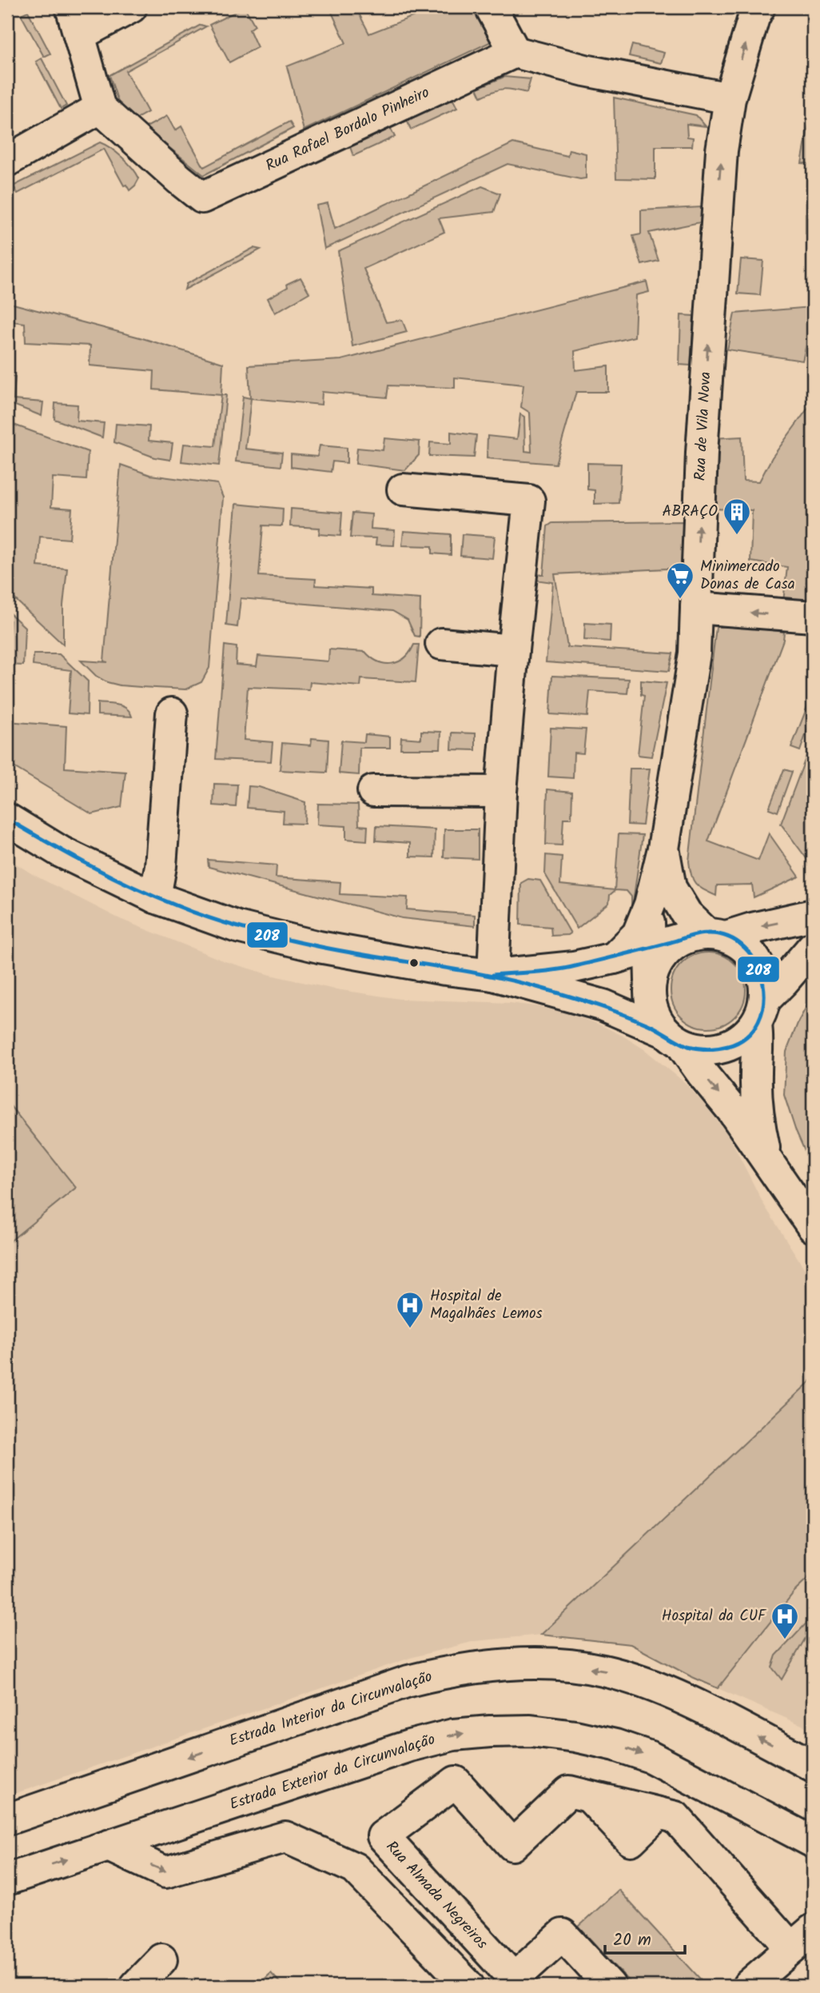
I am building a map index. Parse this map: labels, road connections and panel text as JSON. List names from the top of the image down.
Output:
{
  "streets": {
    "street": [
      "Rua Rafael Bordalo Pinheiro",
      "Rua de Vila Nova",
      "Estrada Interior da Circunvalação",
      "Estrada Exterior da Circunvalação",
      "Rua Almada Negreiros"
    ]
  },
  "one_way": ["Rua de Vila Nova", "Estrada Interior da Circunvalação", "Estrada Exterior da Circunvalação"],
  "places": {
    "building": ["ABRAÇO"],
    "supermarket": ["Minimercado Donas de Casa"],
    "hospital": ["Hospital de Magalhães Lemos", "Hospital da CUF"]
  },
  "lines": ["transit line 208"],
  "scale_bar": "20 m"
}
